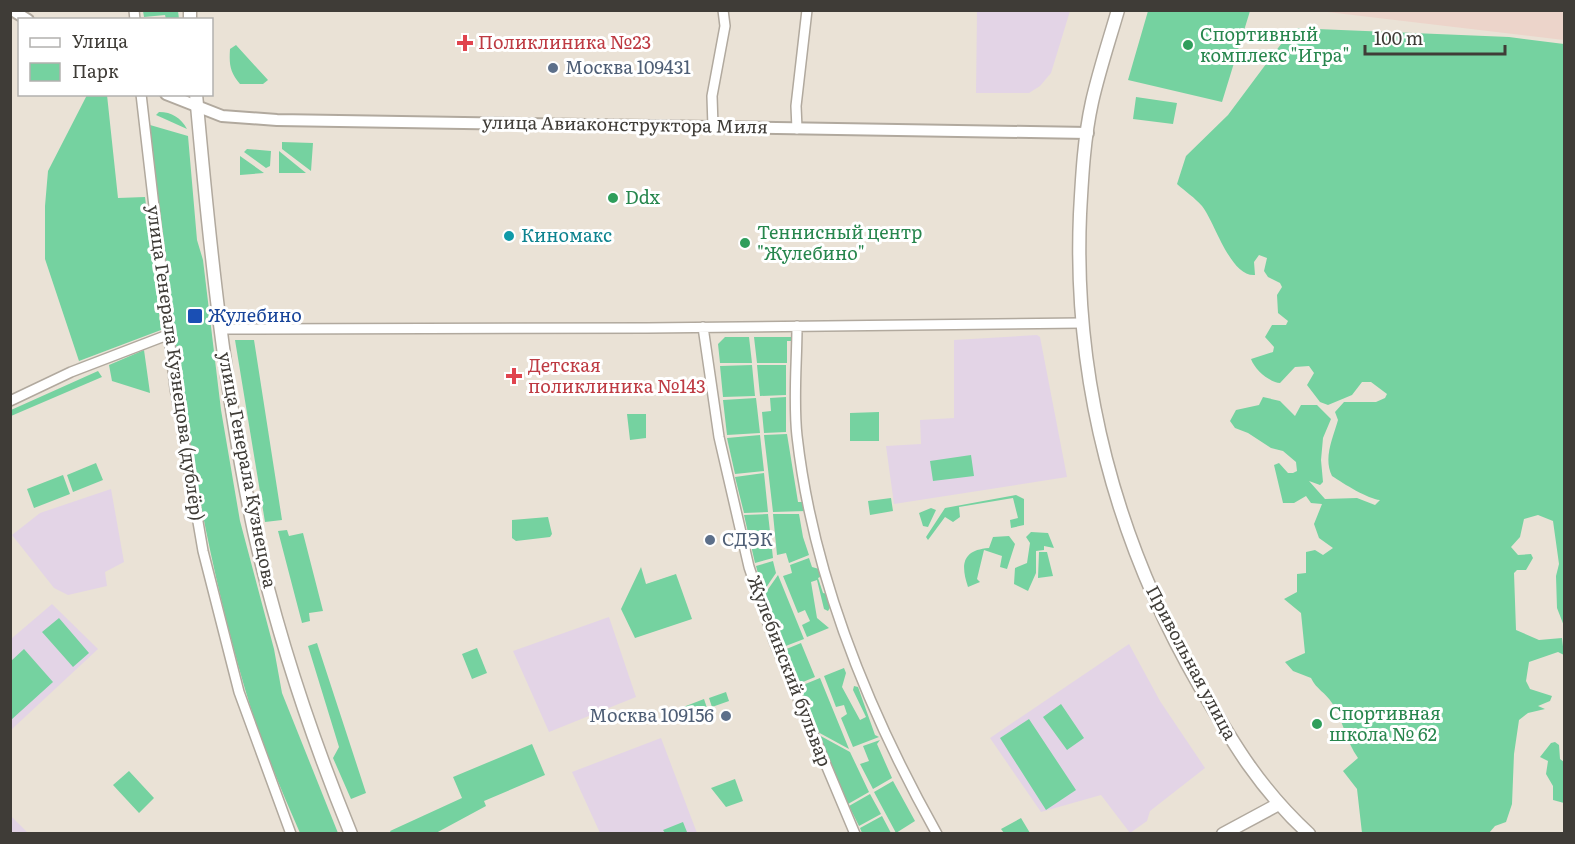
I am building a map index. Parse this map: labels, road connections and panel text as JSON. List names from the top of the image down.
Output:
{
  "streets": {
    "main road": ["улица Генерала Кузнецова", "Привольная улица"],
    "street": ["улица Авиаконструктора Миля", "улица Генерала Кузнецова (дублёр)", "Жулебинский бульвар"]
  },
  "crossings": [
    ["улица Авиаконструктора Миля", "улица Генерала Кузнецова"],
    ["улица Авиаконструктора Миля", "Привольная улица"]
  ],
  "places": {
    "health": ["Поликлиника №23", "Детская поликлиника №143"],
    "other": [
      "Спортивный комплекс \"Игра\"",
      "Москва 109431",
      "Ddx",
      "Киномакс",
      "Теннисный центр \"Жулебино\"",
      "СДЭК",
      "Москва 109156",
      "Спортивная школа № 62"
    ],
    "transit": ["Жулебино"]
  },
  "legend": ["Улица", "Парк"],
  "scale_bar": "100 m"
}
